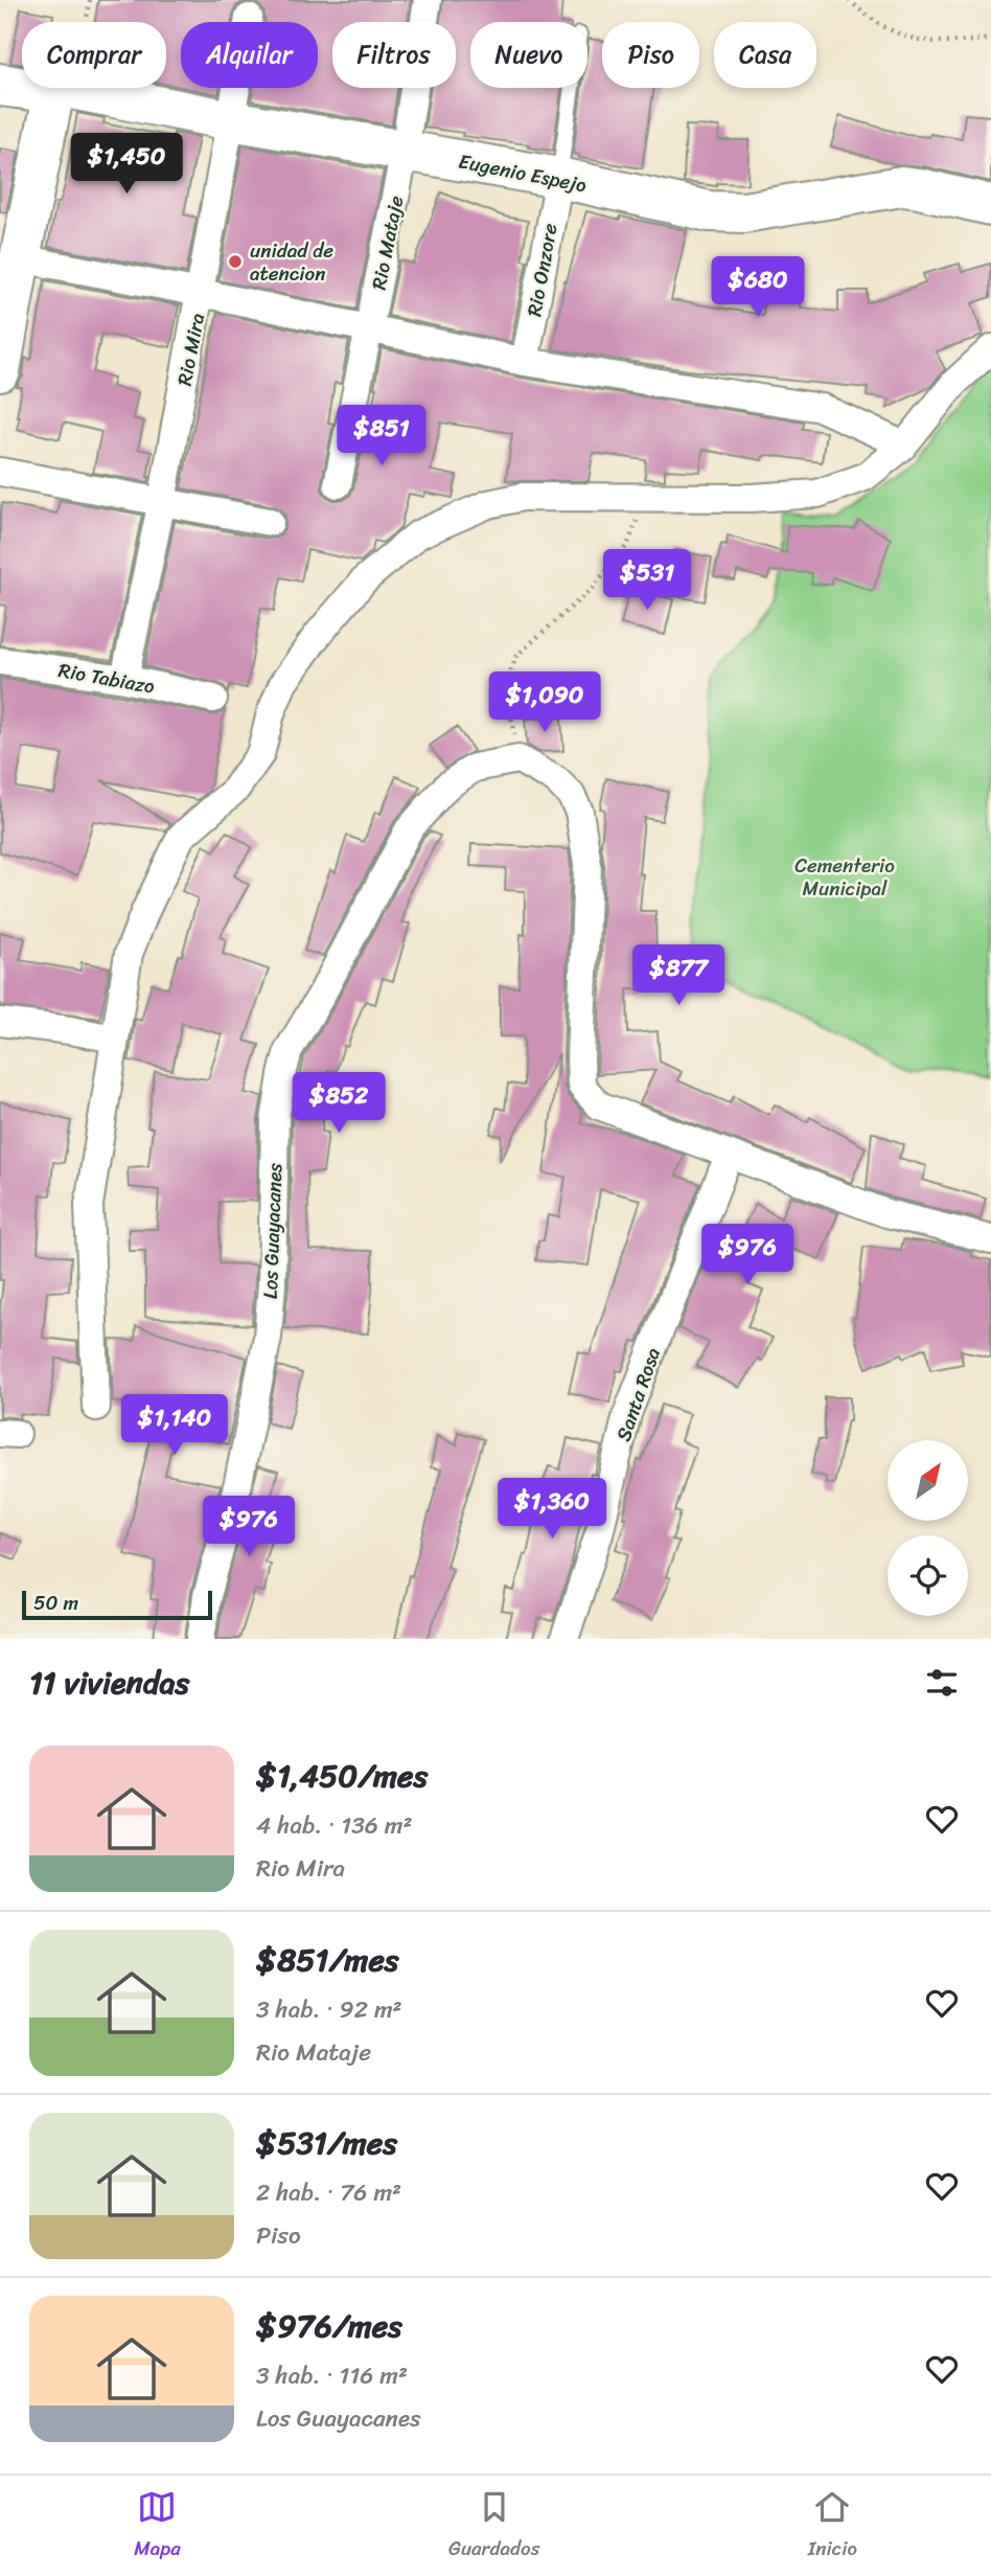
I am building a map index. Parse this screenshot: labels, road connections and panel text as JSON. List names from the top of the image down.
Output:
{
  "streets": {
    "street": [
      "Eugenio Espejo",
      "Rio Mataje",
      "Rio Onzore",
      "Rio Mira",
      "Rio Tabiazo",
      "Los Guayacanes",
      "Santa Rosa"
    ]
  },
  "crossings": [
    ["Eugenio Espejo", "Rio Mataje"],
    ["Eugenio Espejo", "Rio Onzore"],
    ["Eugenio Espejo", "Rio Mira"],
    ["Rio Mira", "Rio Tabiazo"]
  ],
  "parks": ["Cementerio Municipal"],
  "places": ["unidad de atencion"],
  "scale_bar": "50 m",
  "north": "top right",
  "page": {
    "chip": [
      "Comprar",
      "Alquilar",
      "Filtros",
      "Nuevo",
      "Piso",
      "Casa"
    ],
    "price": [
      "$1,450",
      "$680",
      "$851",
      "$531",
      "$1,090",
      "$877",
      "$852",
      "$976",
      "$1,140",
      "$1,360",
      "$976"
    ],
    "scale": "50 m",
    "heading": "11 viviendas",
    "list": [
      {
        "name": "$1,450/mes",
        "note": "4 hab. · 136 m² · Rio Mira"
      },
      {
        "name": "$851/mes",
        "note": "3 hab. · 92 m² · Rio Mataje"
      },
      {
        "name": "$531/mes",
        "note": "2 hab. · 76 m² · Piso"
      },
      {
        "name": "$976/mes",
        "note": "3 hab. · 116 m² · Los Guayacanes"
      }
    ],
    "tabs": ["Mapa", "Guardados", "Inicio"]
  }
}
